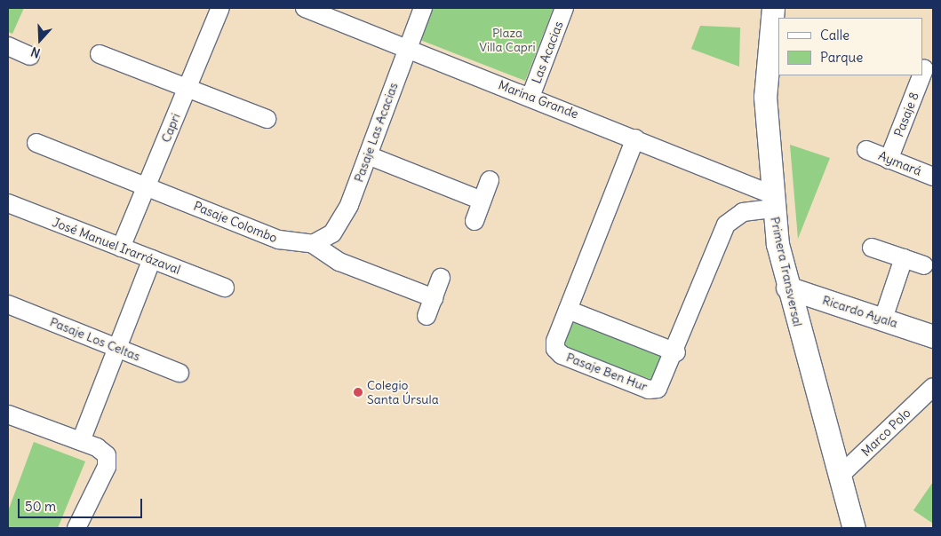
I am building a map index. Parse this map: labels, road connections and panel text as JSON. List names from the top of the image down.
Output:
{
  "streets": {
    "street": [
      "Las Acacias",
      "Marina Grande",
      "Pasaje 8",
      "Capri",
      "Pasaje Las Acacias",
      "Aymará",
      "Pasaje Colombo",
      "José Manuel Irarrázaval",
      "Primera Transversal",
      "Ricardo Ayala",
      "Pasaje Los Celtas",
      "Pasaje Ben Hur",
      "Marco Polo"
    ]
  },
  "crossings": [
    ["Las Acacias", "Marina Grande"],
    ["Marina Grande", "Pasaje Las Acacias"],
    ["Marina Grande", "Primera Transversal"],
    ["Marina Grande", "Pasaje Ben Hur"],
    ["Pasaje 8", "Aymará"],
    ["Capri", "Pasaje Colombo"],
    ["Capri", "José Manuel Irarrázaval"],
    ["Pasaje Las Acacias", "Pasaje Colombo"],
    ["Primera Transversal", "Ricardo Ayala"],
    ["Primera Transversal", "Pasaje Ben Hur"],
    ["Primera Transversal", "Marco Polo"]
  ],
  "parks": ["Plaza Villa Capri"],
  "places": ["Colegio Santa Úrsula"],
  "legend": ["Calle", "Parque"],
  "scale_bar": "50 m",
  "north": "bottom"
}
